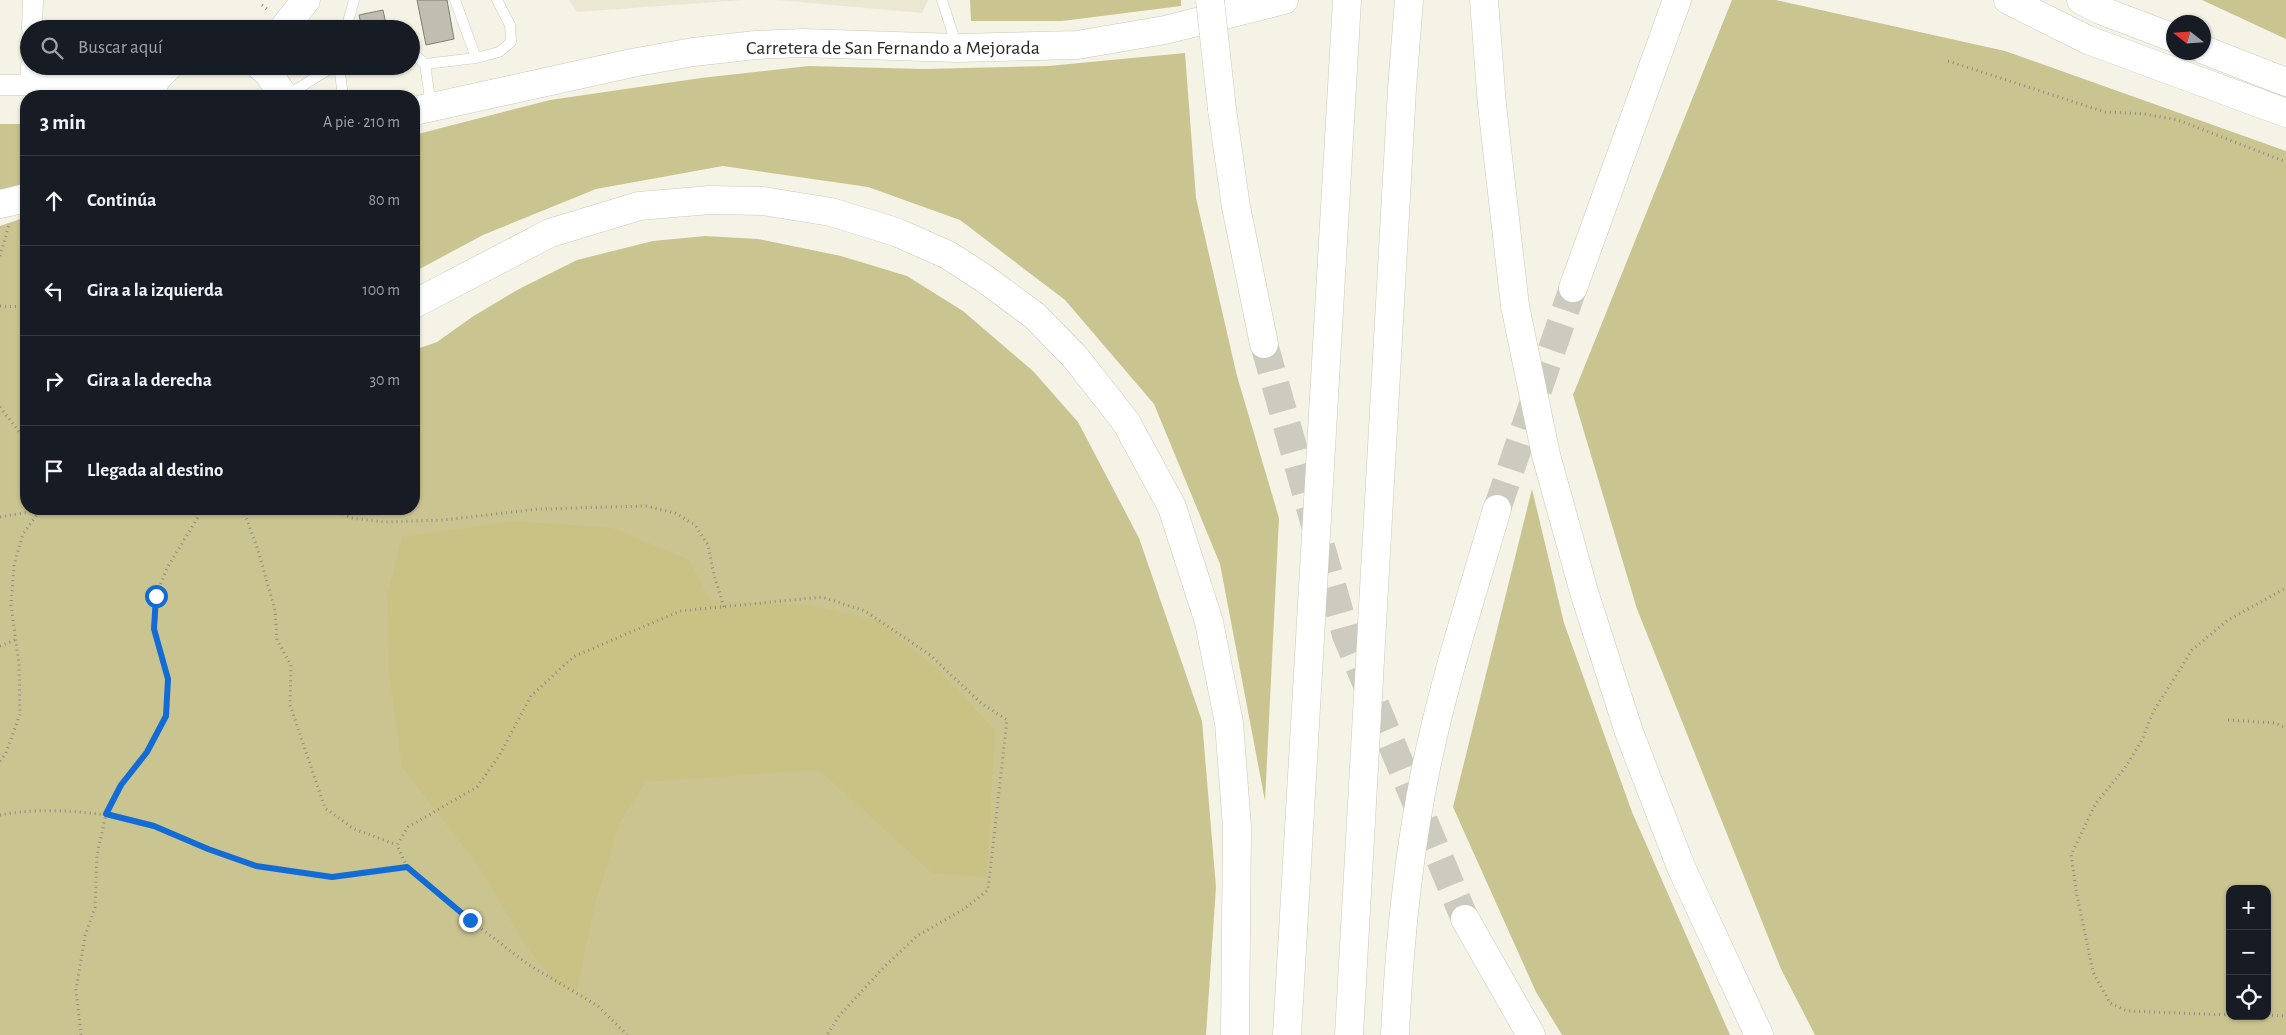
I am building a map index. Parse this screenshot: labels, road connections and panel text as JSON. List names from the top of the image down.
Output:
{
  "streets": {
    "main road": ["Carretera de San Fernando a Mejorada"]
  },
  "north": "left",
  "page": {
    "search": "Buscar aquí",
    "heading": ["3 min", "A pie · 210 m"],
    "list": [
      ["Continúa", "80 m"],
      ["Gira a la izquierda", "100 m"],
      ["Gira a la derecha", "30 m"],
      "Llegada al destino"
    ],
    "map_buttons": ["+", "−"]
  }
}
